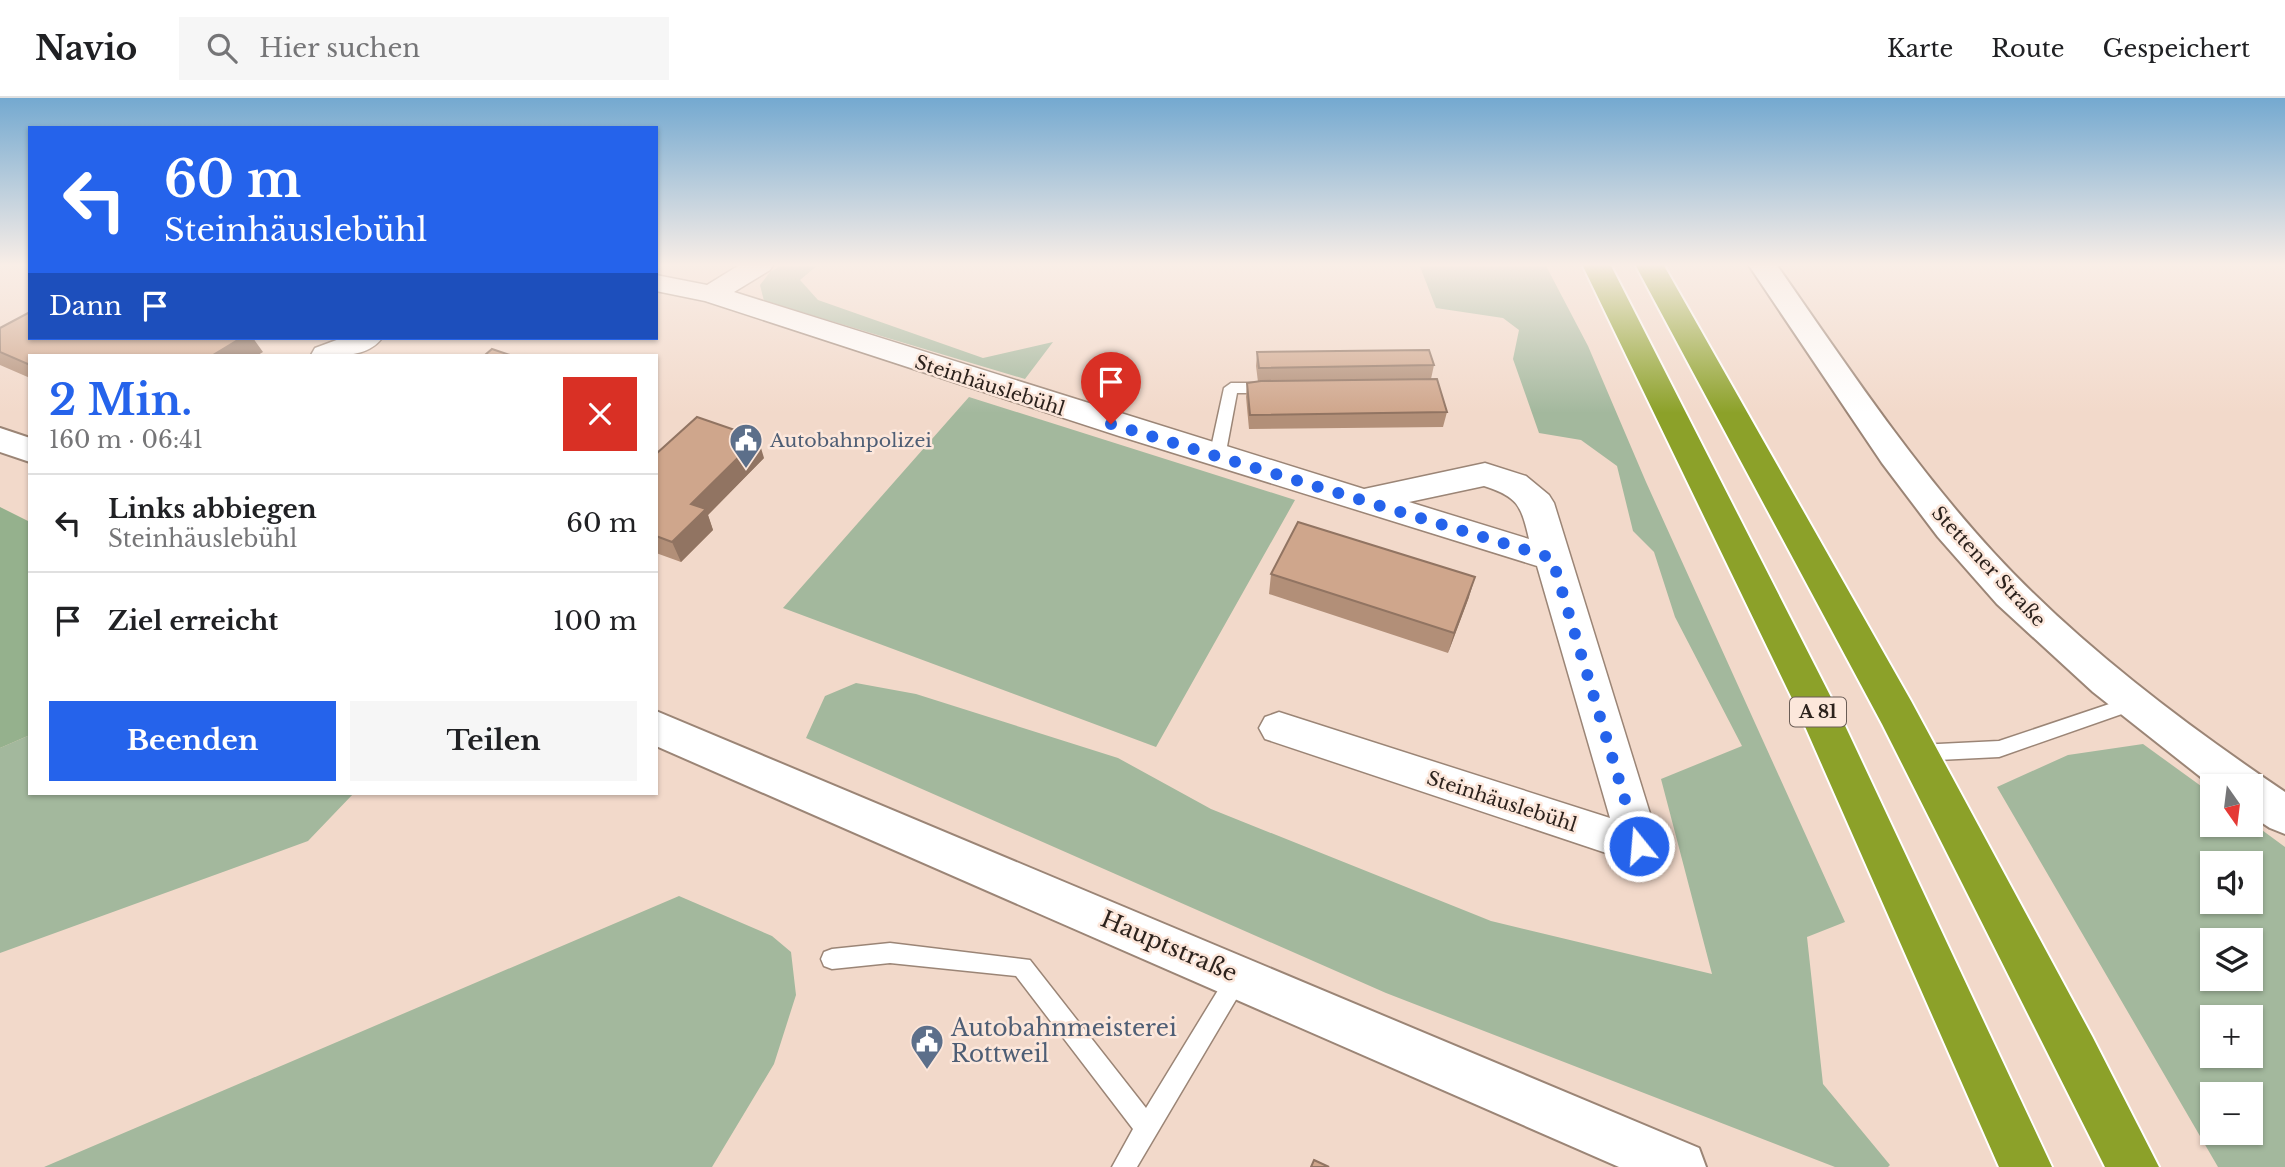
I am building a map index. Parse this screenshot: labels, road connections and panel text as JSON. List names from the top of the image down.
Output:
{
  "streets": {
    "highway": ["A 81"],
    "street": ["Steinhäuslebühl", "Stettener Straße", "Hauptstraße"]
  },
  "places": {
    "public building": ["Autobahnpolizei", "Autobahnmeisterei Rottweil"]
  },
  "north": "bottom",
  "page": {
    "header": "Navio",
    "search": "Hier suchen",
    "nav": ["Karte", "Route", "Gespeichert"],
    "turn": ["60 m", "Steinhäuslebühl"],
    "then": "Dann",
    "heading": ["2 Min.", "160 m · 06:41"],
    "list": [
      {
        "name": "Links abbiegen",
        "note": "Steinhäuslebühl",
        "value": "60 m"
      },
      {
        "name": "Ziel erreicht",
        "value": "100 m"
      }
    ],
    "buttons": ["Beenden", "Teilen"],
    "map_buttons": ["+", "−"]
  }
}
